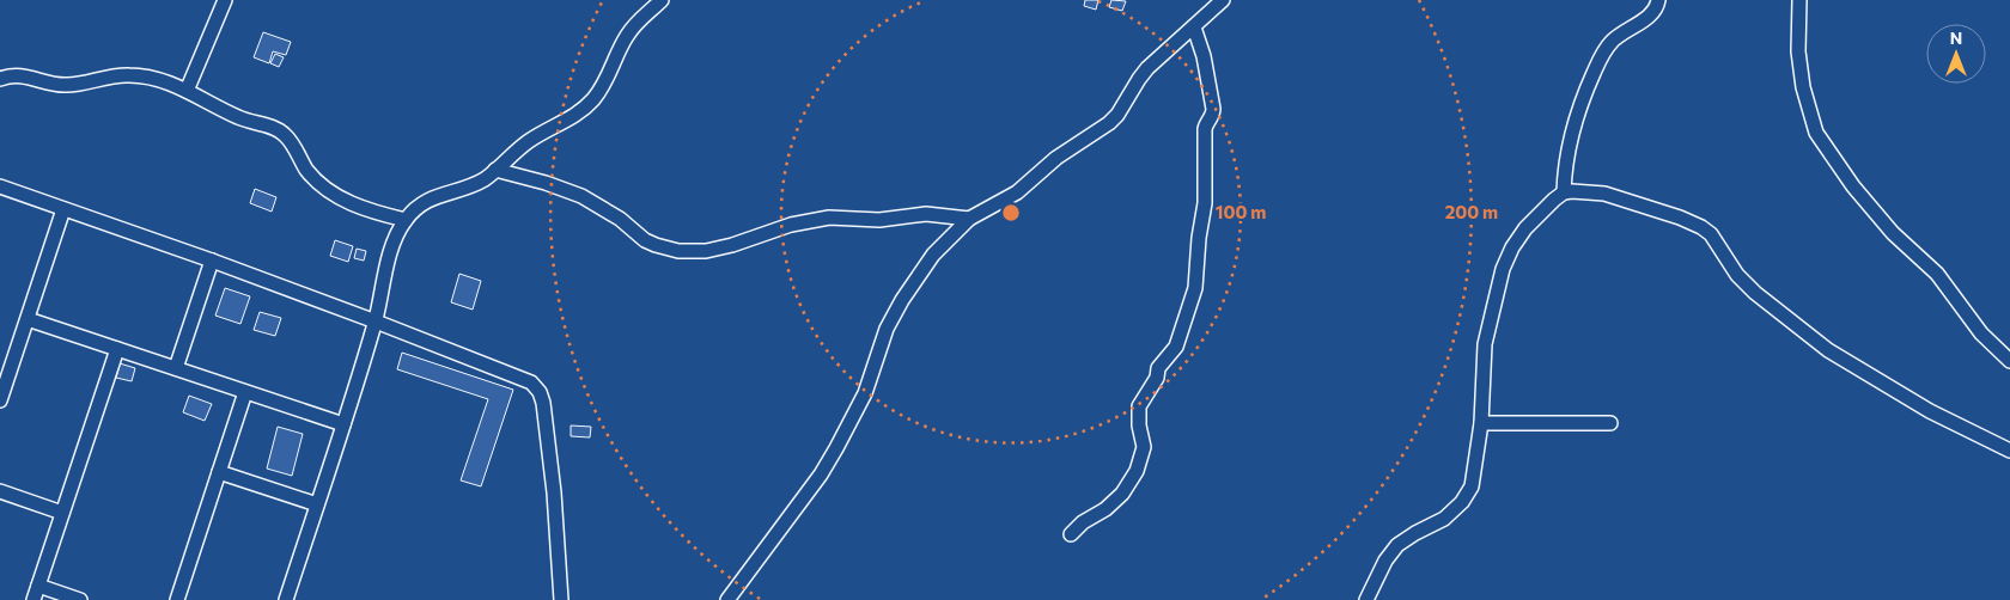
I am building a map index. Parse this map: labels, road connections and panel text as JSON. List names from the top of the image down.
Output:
{
  "north": "top",
  "rings": ["100 m", "200 m"]
}
